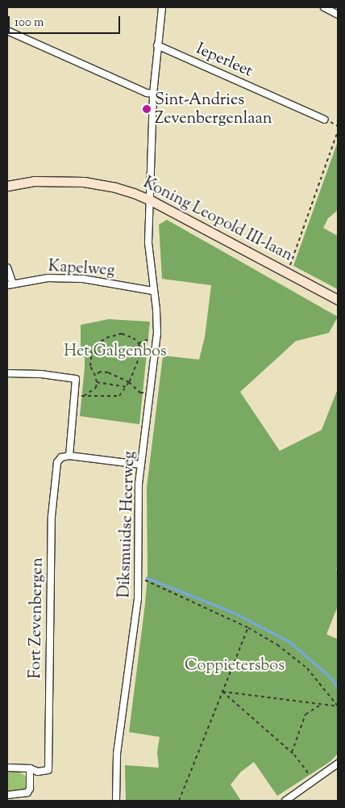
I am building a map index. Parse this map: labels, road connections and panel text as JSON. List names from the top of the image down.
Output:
{
  "streets": {
    "street": [
      "Ieperleet",
      "Koning Leopold III-laan",
      "Kapelweg",
      "Diksmuidse Heerweg",
      "Fort Zevenbergen"
    ]
  },
  "crossings": [
    ["Ieperleet", "Diksmuidse Heerweg"],
    ["Koning Leopold III-laan", "Diksmuidse Heerweg"],
    ["Kapelweg", "Diksmuidse Heerweg"]
  ],
  "parks": ["Het Galgenbos", "Coppietersbos"],
  "places": ["Sint-Andries Zevenbergenlaan"],
  "scale_bar": "100 m"
}
